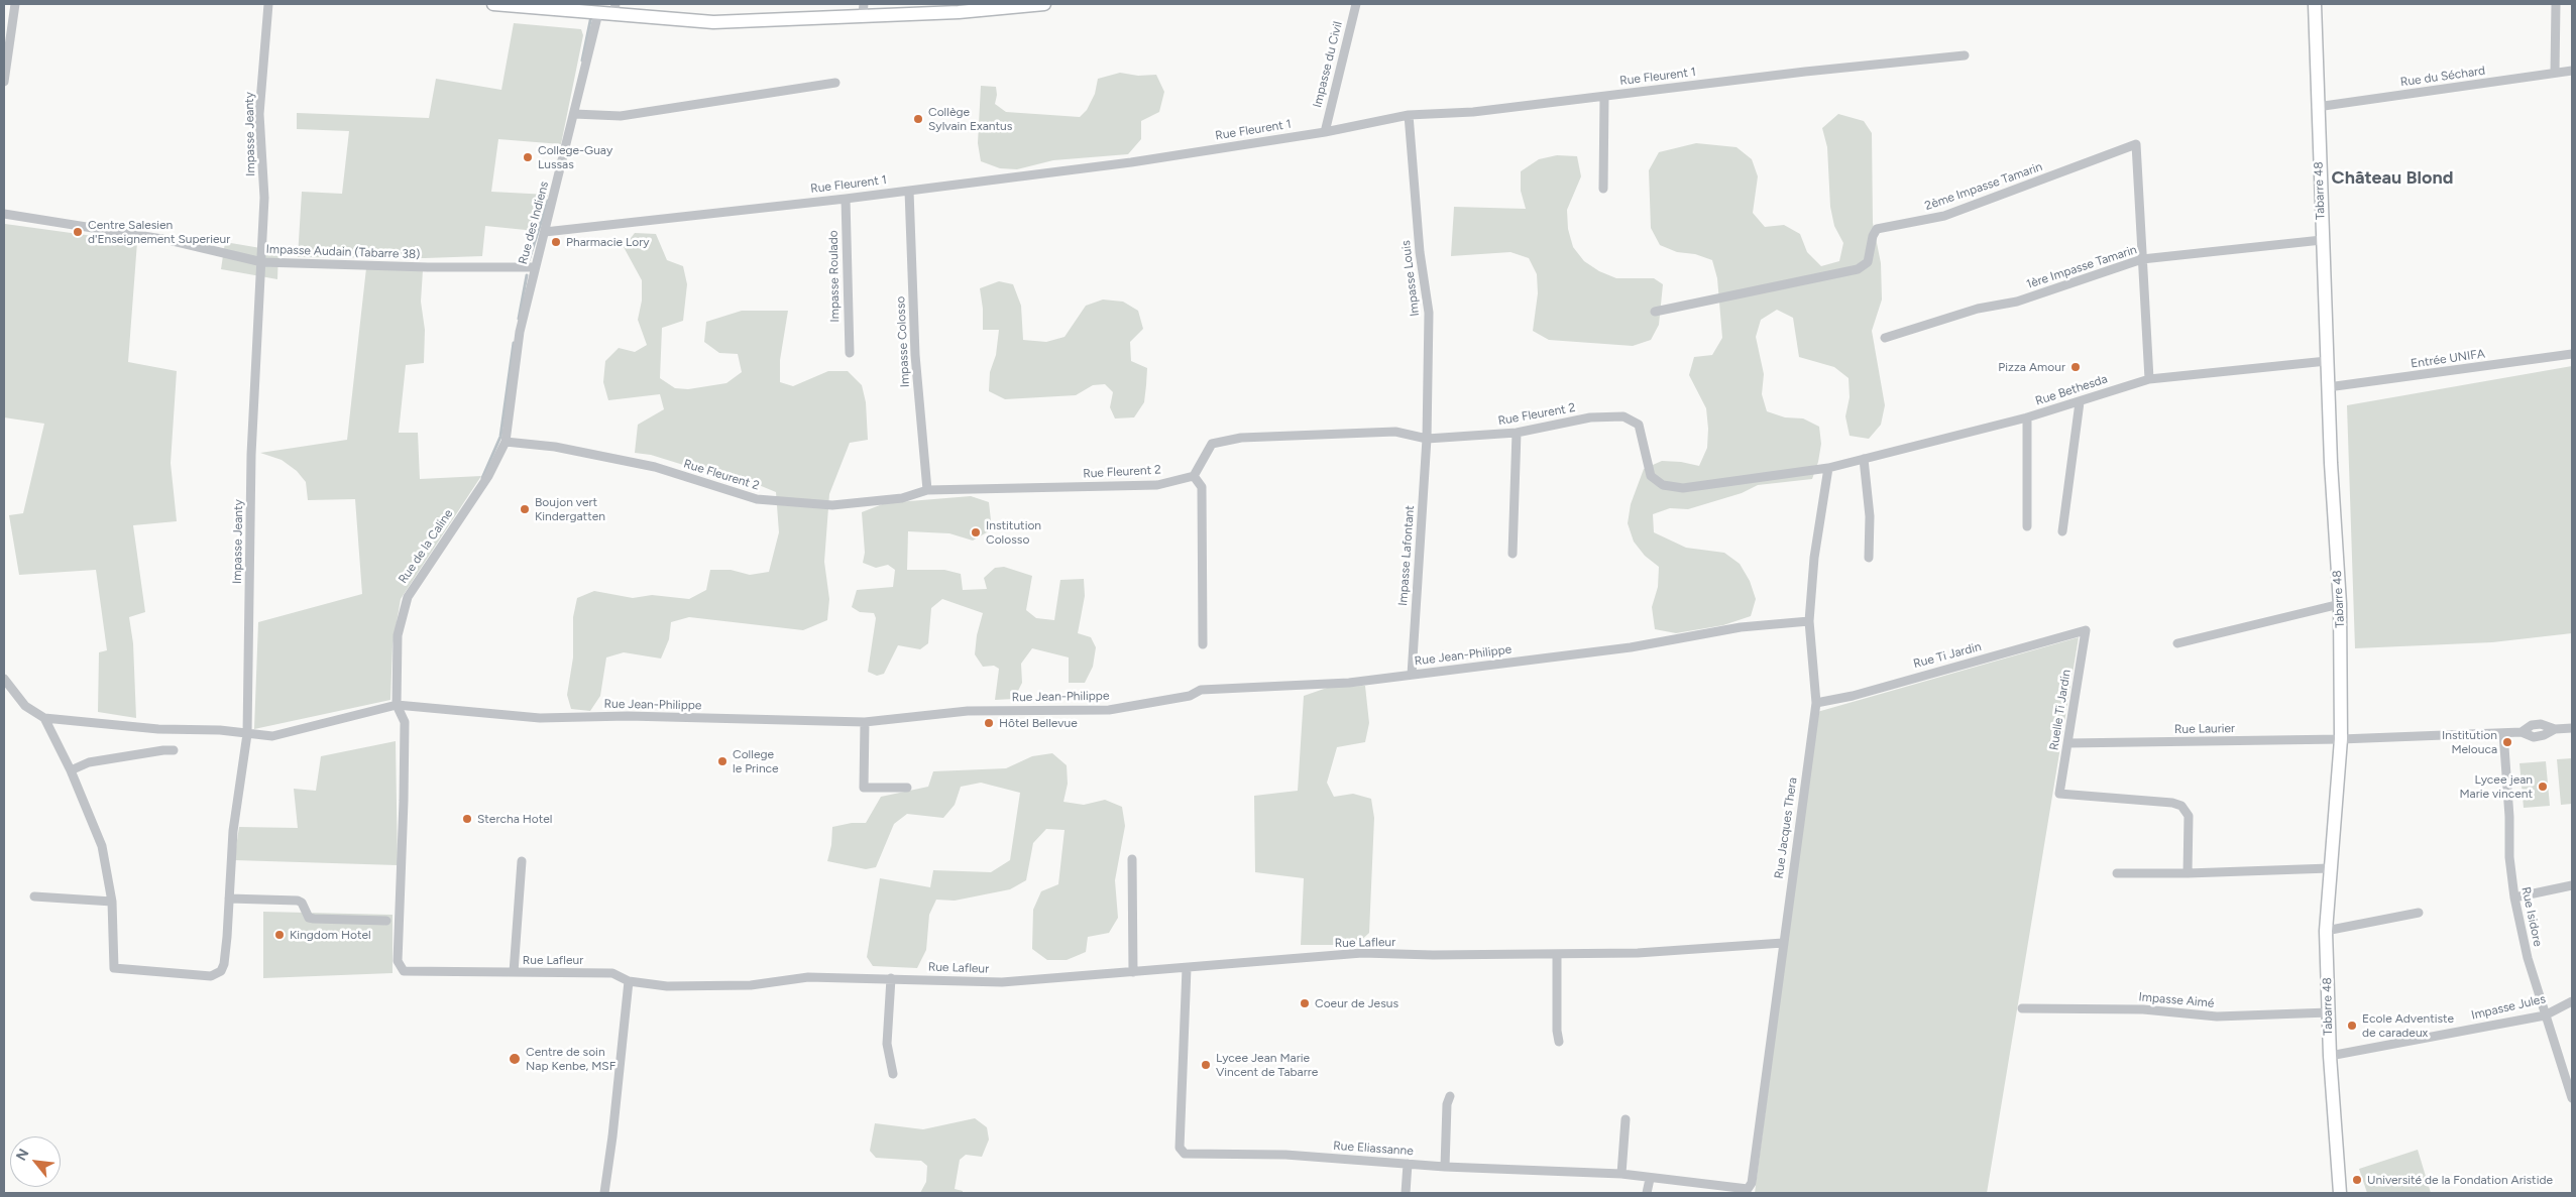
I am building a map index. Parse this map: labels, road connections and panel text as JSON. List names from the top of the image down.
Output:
{
  "streets": {
    "street": [
      "Impasse du Civil",
      "Rue Fleurent 1",
      "Rue du Séchard",
      "Impasse Jeanty",
      "2ème Impasse Tamarin",
      "Tabarre 48",
      "Rue des Indiens",
      "Impasse Audain (Tabarre 38)",
      "1ère Impasse Tamarin",
      "Impasse Roulado",
      "Impasse Louis",
      "Impasse Colosso",
      "Entrée UNIFA",
      "Rue Bethesda",
      "Rue Fleurent 2",
      "Rue de la Caline",
      "Impasse Lafontant",
      "Rue Jean-Philippe",
      "Rue Ti Jardin",
      "Ruelle Ti Jardin",
      "Rue Laurier",
      "Rue Jacques Thera",
      "Rue Isidore",
      "Rue Lafleur",
      "Impasse Aimé",
      "Impasse Jules",
      "Rue Eliassanne"
    ]
  },
  "crossings": [
    ["Impasse du Civil", "Rue Fleurent 1"],
    ["Rue Fleurent 1", "Rue des Indiens"],
    ["Rue Fleurent 1", "Impasse Roulado"],
    ["Rue Fleurent 1", "Impasse Louis"],
    ["Rue Fleurent 1", "Impasse Colosso"],
    ["Rue du Séchard", "Tabarre 48"],
    ["Impasse Jeanty", "Impasse Audain (Tabarre 38)"],
    ["Impasse Jeanty", "Rue Jean-Philippe"],
    ["2ème Impasse Tamarin", "1ère Impasse Tamarin"],
    ["Tabarre 48", "1ère Impasse Tamarin"],
    ["Tabarre 48", "Entrée UNIFA"],
    ["Tabarre 48", "Rue Bethesda"],
    ["Tabarre 48", "Rue Laurier"],
    ["Tabarre 48", "Impasse Aimé"],
    ["Tabarre 48", "Impasse Jules"],
    ["Rue des Indiens", "Impasse Audain (Tabarre 38)"],
    ["Rue des Indiens", "Rue Fleurent 2"],
    ["Rue des Indiens", "Rue de la Caline"],
    ["Impasse Louis", "Rue Fleurent 2"],
    ["Impasse Louis", "Impasse Lafontant"],
    ["Impasse Colosso", "Rue Fleurent 2"],
    ["Rue Bethesda", "Rue Fleurent 2"],
    ["Rue Bethesda", "Rue Jacques Thera"],
    ["Rue Fleurent 2", "Rue de la Caline"],
    ["Rue Fleurent 2", "Impasse Lafontant"],
    ["Rue Fleurent 2", "Rue Jacques Thera"],
    ["Rue de la Caline", "Rue Jean-Philippe"],
    ["Rue de la Caline", "Rue Lafleur"],
    ["Impasse Lafontant", "Rue Jean-Philippe"],
    ["Rue Jean-Philippe", "Rue Jacques Thera"],
    ["Rue Jean-Philippe", "Rue Lafleur"],
    ["Rue Ti Jardin", "Ruelle Ti Jardin"],
    ["Rue Ti Jardin", "Rue Jacques Thera"],
    ["Ruelle Ti Jardin", "Rue Laurier"],
    ["Rue Laurier", "Rue Isidore"],
    ["Rue Jacques Thera", "Rue Lafleur"],
    ["Rue Jacques Thera", "Rue Eliassanne"],
    ["Rue Isidore", "Impasse Jules"],
    ["Rue Lafleur", "Rue Eliassanne"]
  ],
  "districts": ["Château Blond"],
  "places": [
    "Collège Sylvain Exantus",
    "College-Guay Lussas",
    "Centre Salesien d'Enseignement Superieur",
    "Pharmacie Lory",
    "Pizza Amour",
    "Boujon vert Kindergatten",
    "Institution Colosso",
    "Hôtel Bellevue",
    "Institution Melouca",
    "College le Prince",
    "Lycee jean Marie vincent",
    "Stercha Hotel",
    "Kingdom Hotel",
    "Coeur de Jesus",
    "Ecole Adventiste de caradeux",
    "Centre de soin Nap Kenbe, MSF",
    "Lycee Jean Marie Vincent de Tabarre",
    "Université de la Fondation Aristide"
  ],
  "north": "top left"
}
